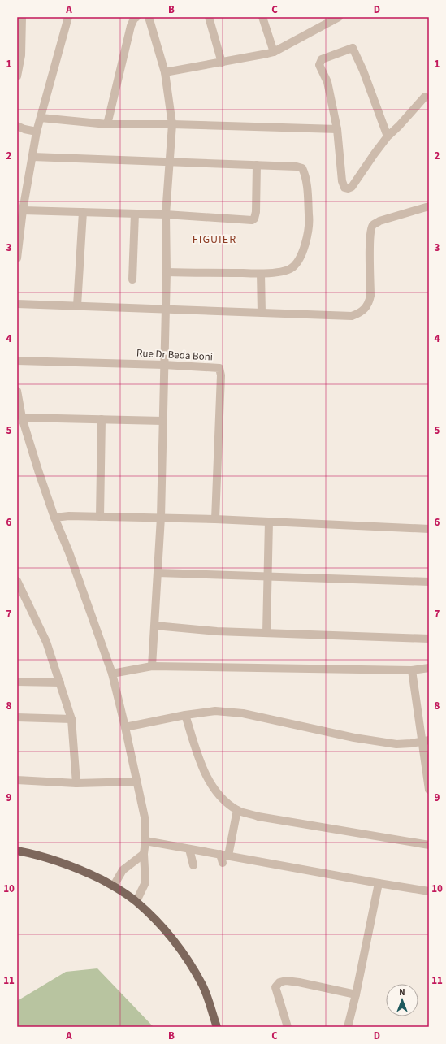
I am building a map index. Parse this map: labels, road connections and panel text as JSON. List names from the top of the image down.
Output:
{
  "streets": {
    "street": ["Rue Dr Beda Boni"]
  },
  "districts": ["FIGUIER"],
  "north": "top",
  "grid": {
    "columns": [
      "A",
      "B",
      "C",
      "D"
    ],
    "rows": [
      "1",
      "2",
      "3",
      "4",
      "5",
      "6",
      "7",
      "8",
      "9",
      "10",
      "11"
    ]
  }
}
